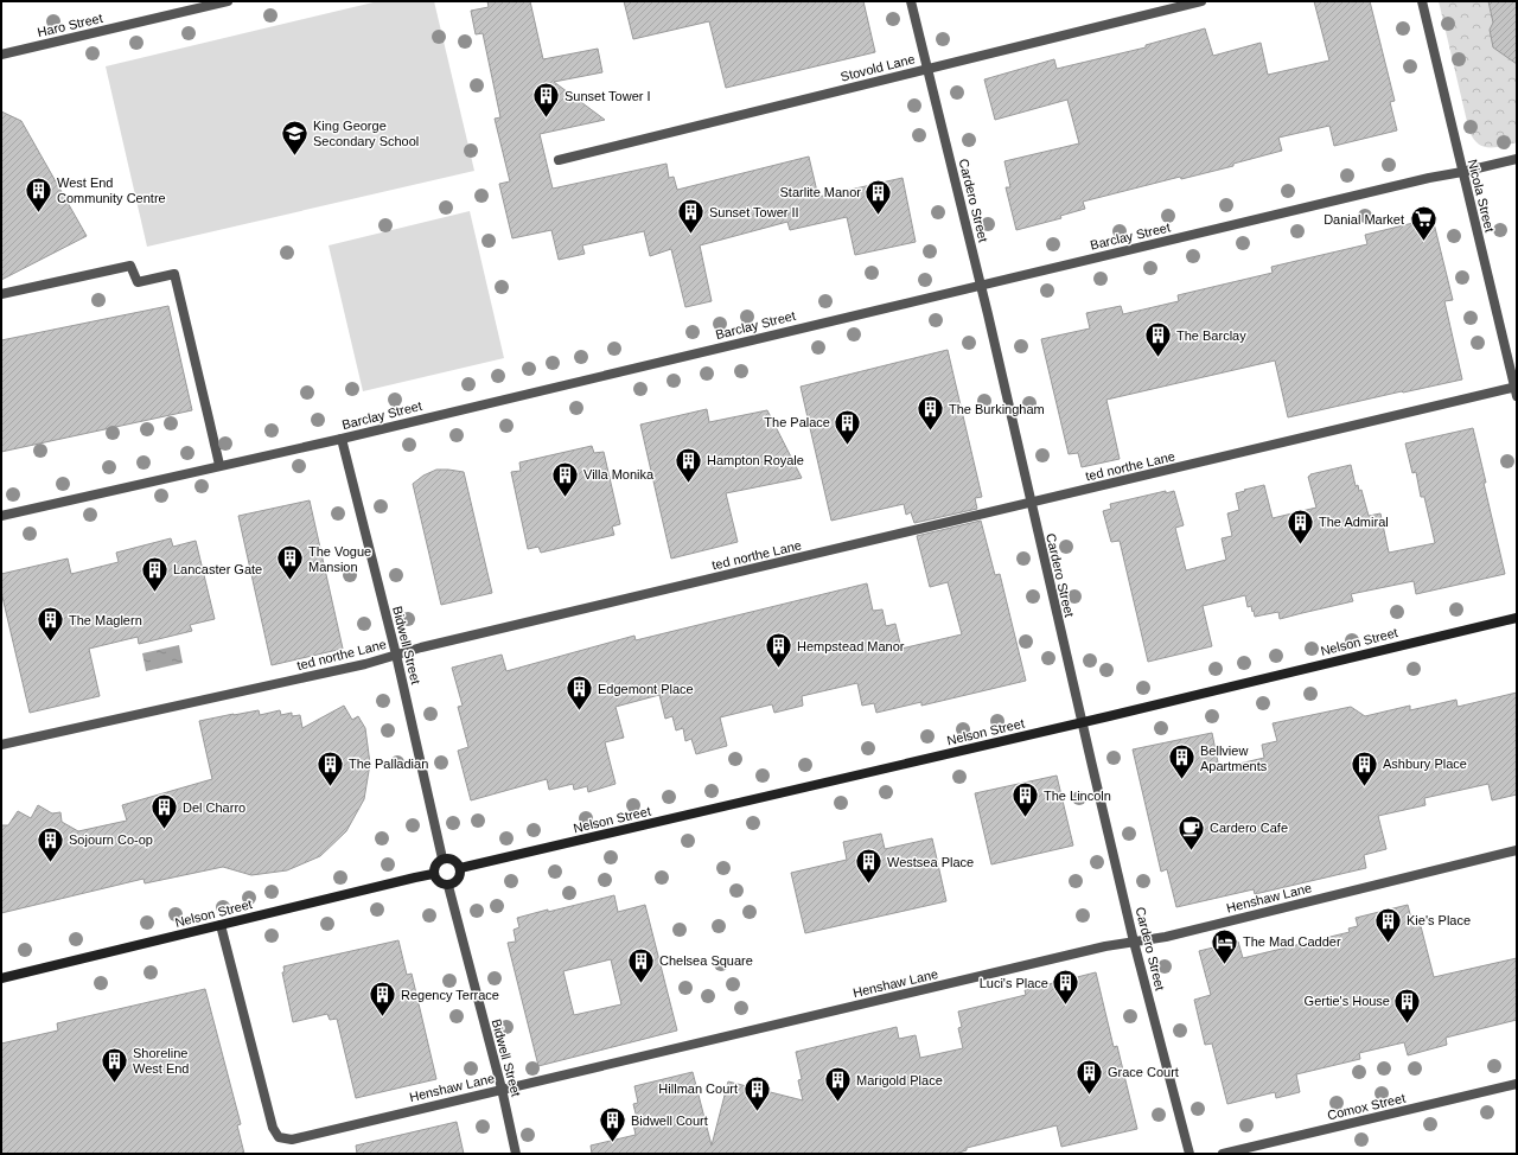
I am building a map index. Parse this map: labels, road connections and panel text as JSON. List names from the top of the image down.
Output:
{
  "streets": {
    "street": [
      "Haro Street",
      "Stovold Lane",
      "Nicola Street",
      "Cardero Street",
      "Barclay Street",
      "ted northe Lane",
      "Nelson Street",
      "Bidwell Street",
      "Henshaw Lane",
      "Comox Street"
    ]
  },
  "crossings": [
    ["Stovold Lane", "Cardero Street"],
    ["Nicola Street", "Barclay Street"],
    ["Nicola Street", "ted northe Lane"],
    ["Cardero Street", "Barclay Street"],
    ["Cardero Street", "ted northe Lane"],
    ["Cardero Street", "Nelson Street"],
    ["Cardero Street", "Henshaw Lane"],
    ["Barclay Street", "Bidwell Street"],
    ["ted northe Lane", "Bidwell Street"],
    ["Nelson Street", "Bidwell Street"],
    ["Nelson Street", "Henshaw Lane"],
    ["Bidwell Street", "Henshaw Lane"]
  ],
  "places": {
    "building": [
      "Sunset Tower I",
      "West End Community Centre",
      "Starlite Manor",
      "Sunset Tower II",
      "The Barclay",
      "The Burkingham",
      "The Palace",
      "Hampton Royale",
      "Villa Monika",
      "The Admiral",
      "The Vogue Mansion",
      "Lancaster Gate",
      "The Maglern",
      "Hempstead Manor",
      "Edgemont Place",
      "Bellview Apartments",
      "The Palladian",
      "Ashbury Place",
      "The Lincoln",
      "Del Charro",
      "Sojourn Co-op",
      "Westsea Place",
      "Kie's Place",
      "Chelsea Square",
      "Luci's Place",
      "Regency Terrace",
      "Gertie's House",
      "Shoreline West End",
      "Grace Court",
      "Marigold Place",
      "Hillman Court",
      "Bidwell Court"
    ],
    "school or university": ["King George Secondary School"],
    "supermarket": ["Danial Market"],
    "cafe": ["Cardero Cafe"],
    "hotel": ["The Mad Cadder"]
  }
}
